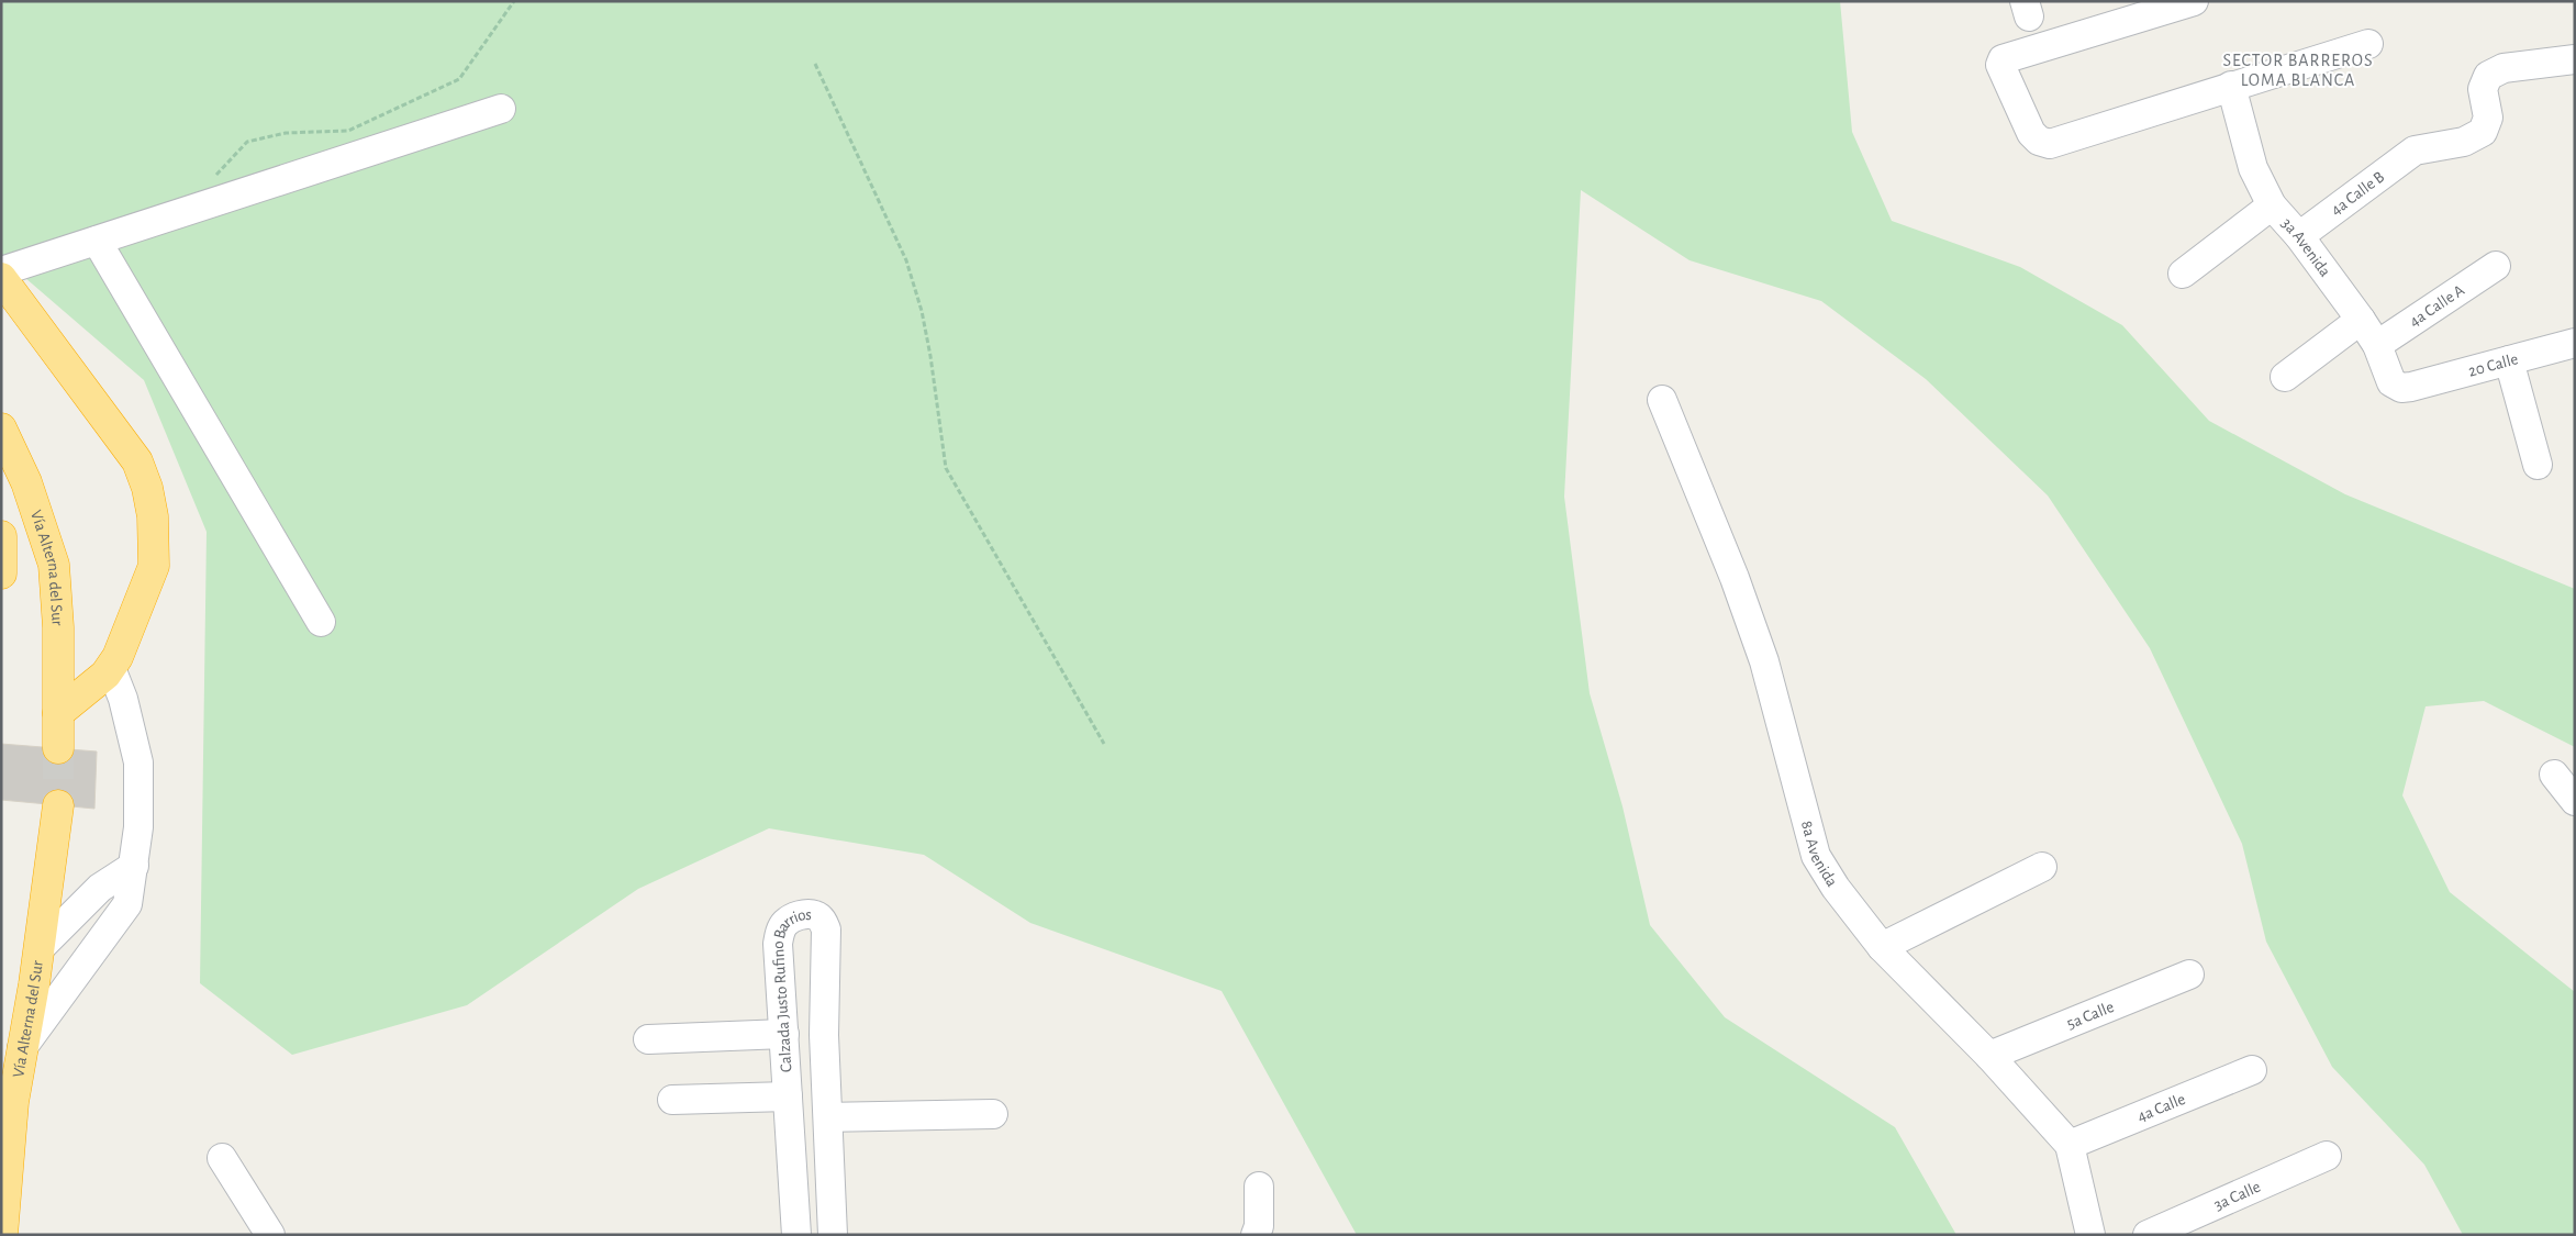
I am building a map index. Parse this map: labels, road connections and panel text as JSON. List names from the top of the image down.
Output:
{
  "streets": {
    "highway": ["Vía Alterna del Sur"],
    "street": [
      "4a Calle B",
      "3a Avenida",
      "4a Calle A",
      "20 Calle",
      "8a Avenida",
      "Calzada Justo Rufino Barrios",
      "5a Calle",
      "4a Calle",
      "3a Calle"
    ]
  },
  "crossings": [
    ["4a Calle B", "3a Avenida"],
    ["3a Avenida", "4a Calle A"],
    ["3a Avenida", "20 Calle"],
    ["8a Avenida", "5a Calle"],
    ["8a Avenida", "4a Calle"]
  ],
  "districts": ["SECTOR BARREROS LOMA BLANCA"]
}
